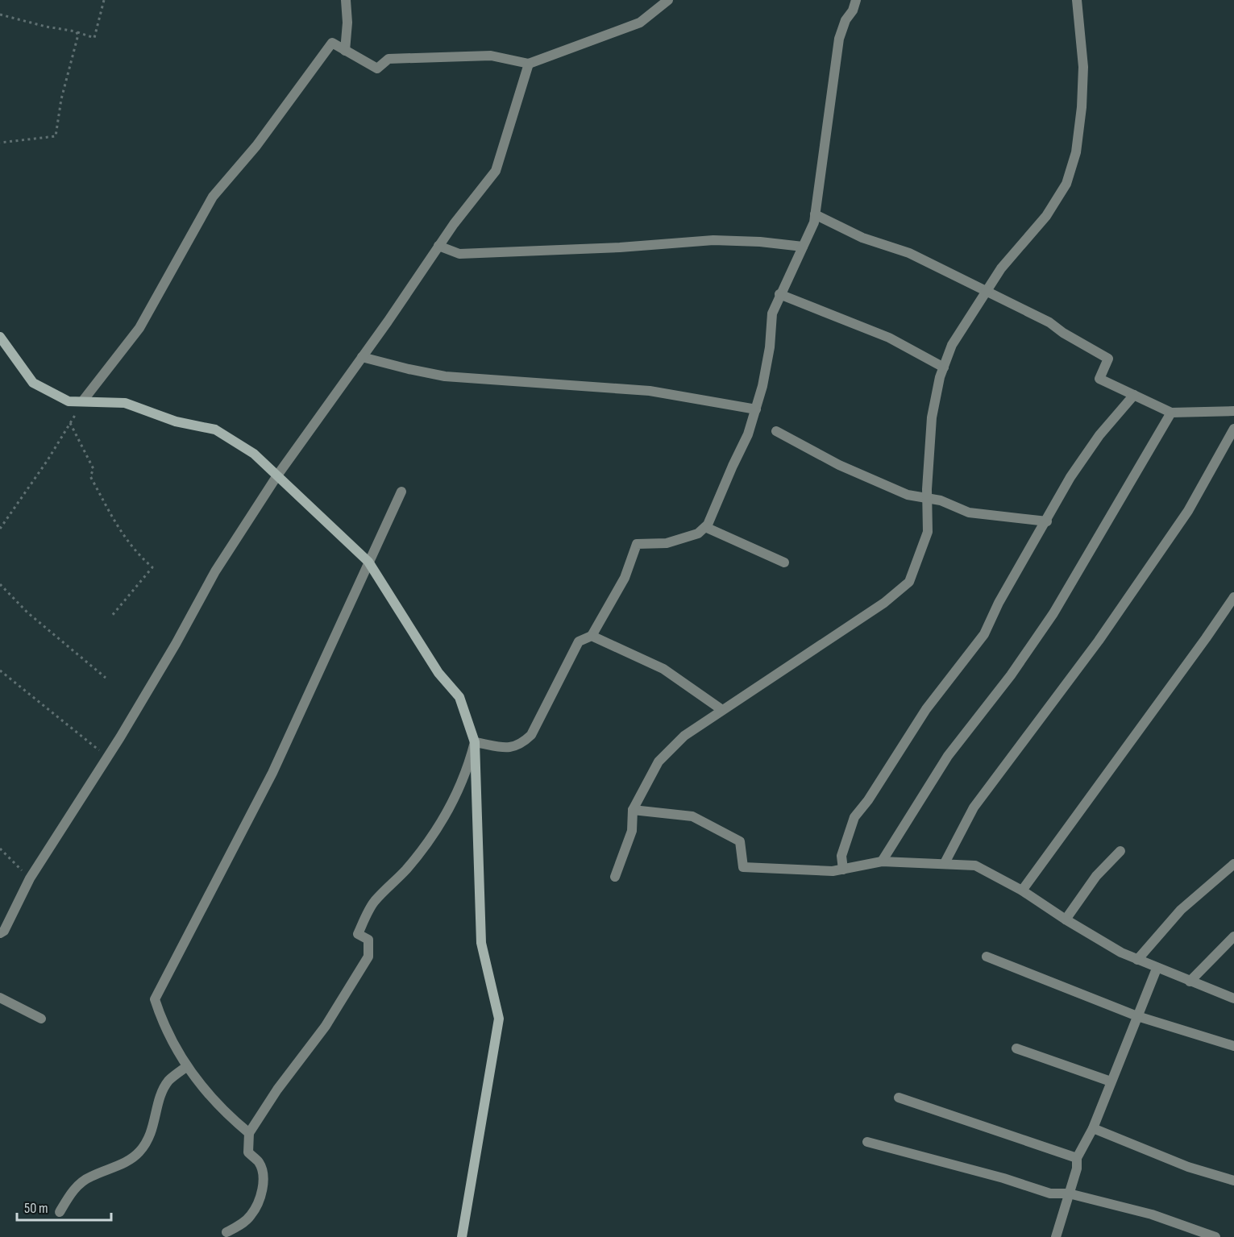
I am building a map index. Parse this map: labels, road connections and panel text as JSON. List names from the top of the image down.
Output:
{
  "scale_bar": "50 m"
}
